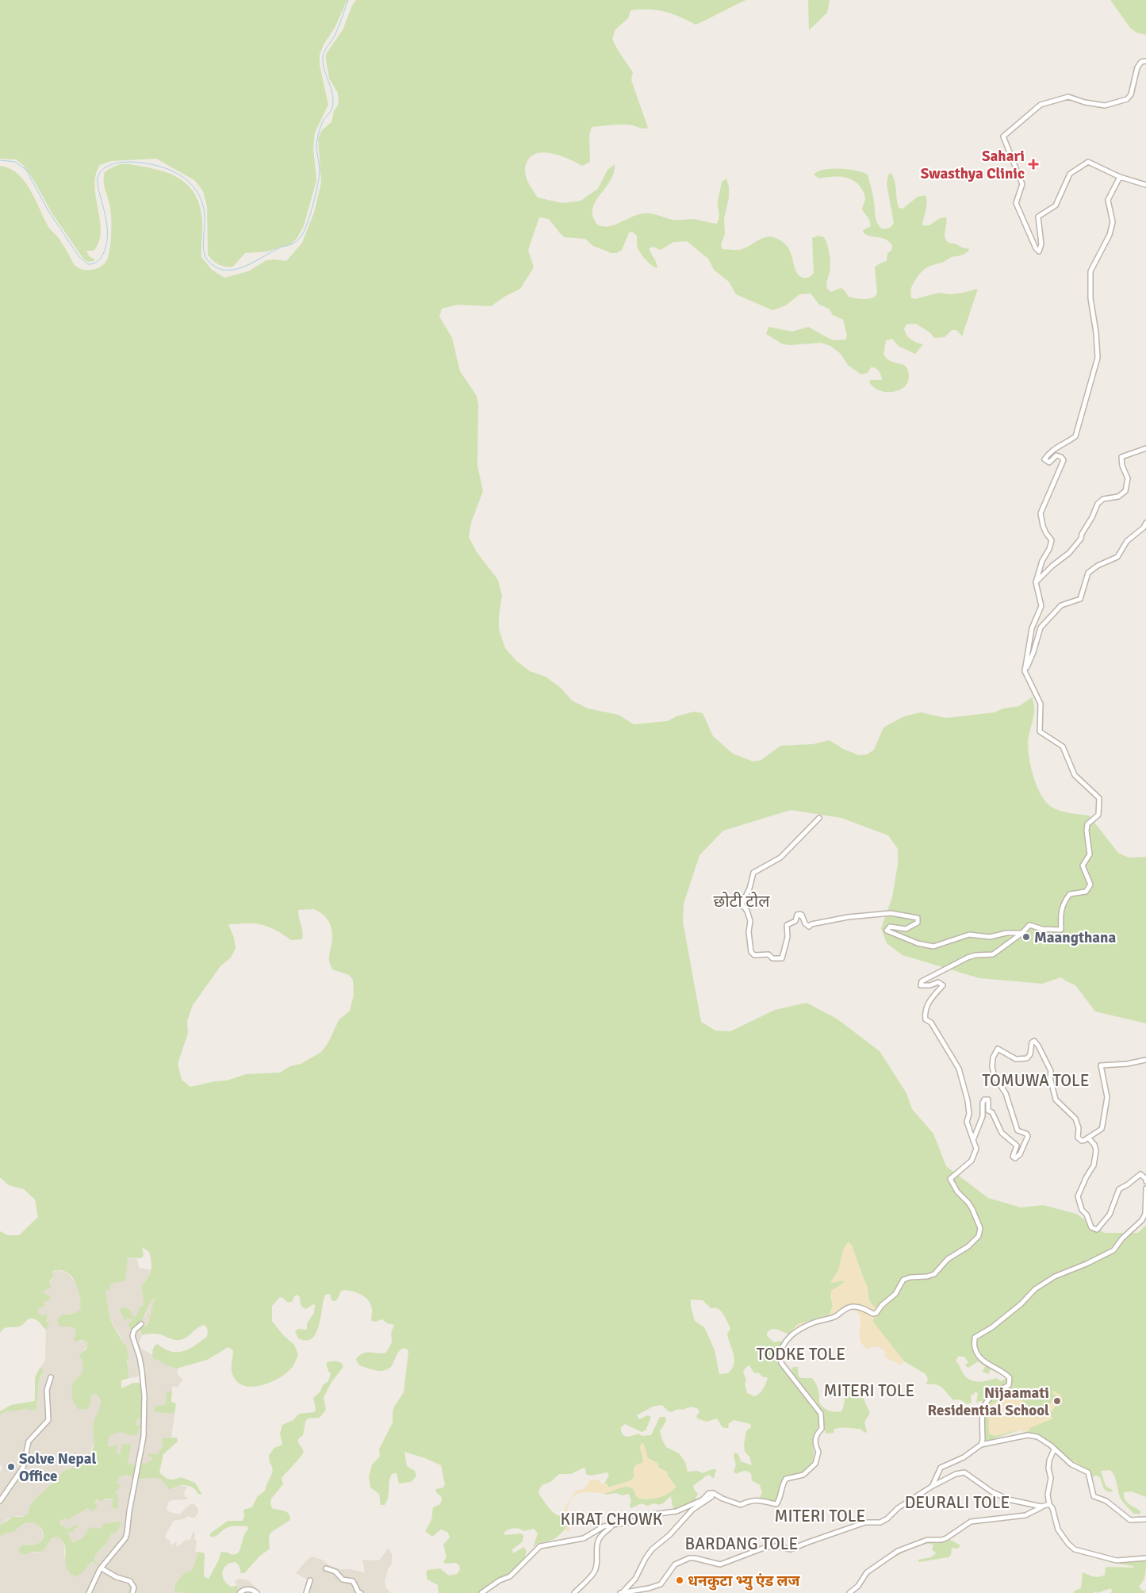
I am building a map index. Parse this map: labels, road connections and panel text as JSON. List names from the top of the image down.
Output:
{
  "districts": [
    "छोटी टोल",
    "TOMUWA TOLE",
    "TODKE TOLE",
    "MITERI TOLE",
    "DEURALI TOLE",
    "MITERI TOLE",
    "KIRAT CHOWK",
    "BARDANG TOLE"
  ],
  "places": {
    "health": ["Sahari Swasthya Clinic"],
    "other": [
      "Maangthana",
      "Nijaamati Residential School",
      "Solve Nepal Office",
      "धनकुटा भ्यु एंड लज"
    ]
  }
}
